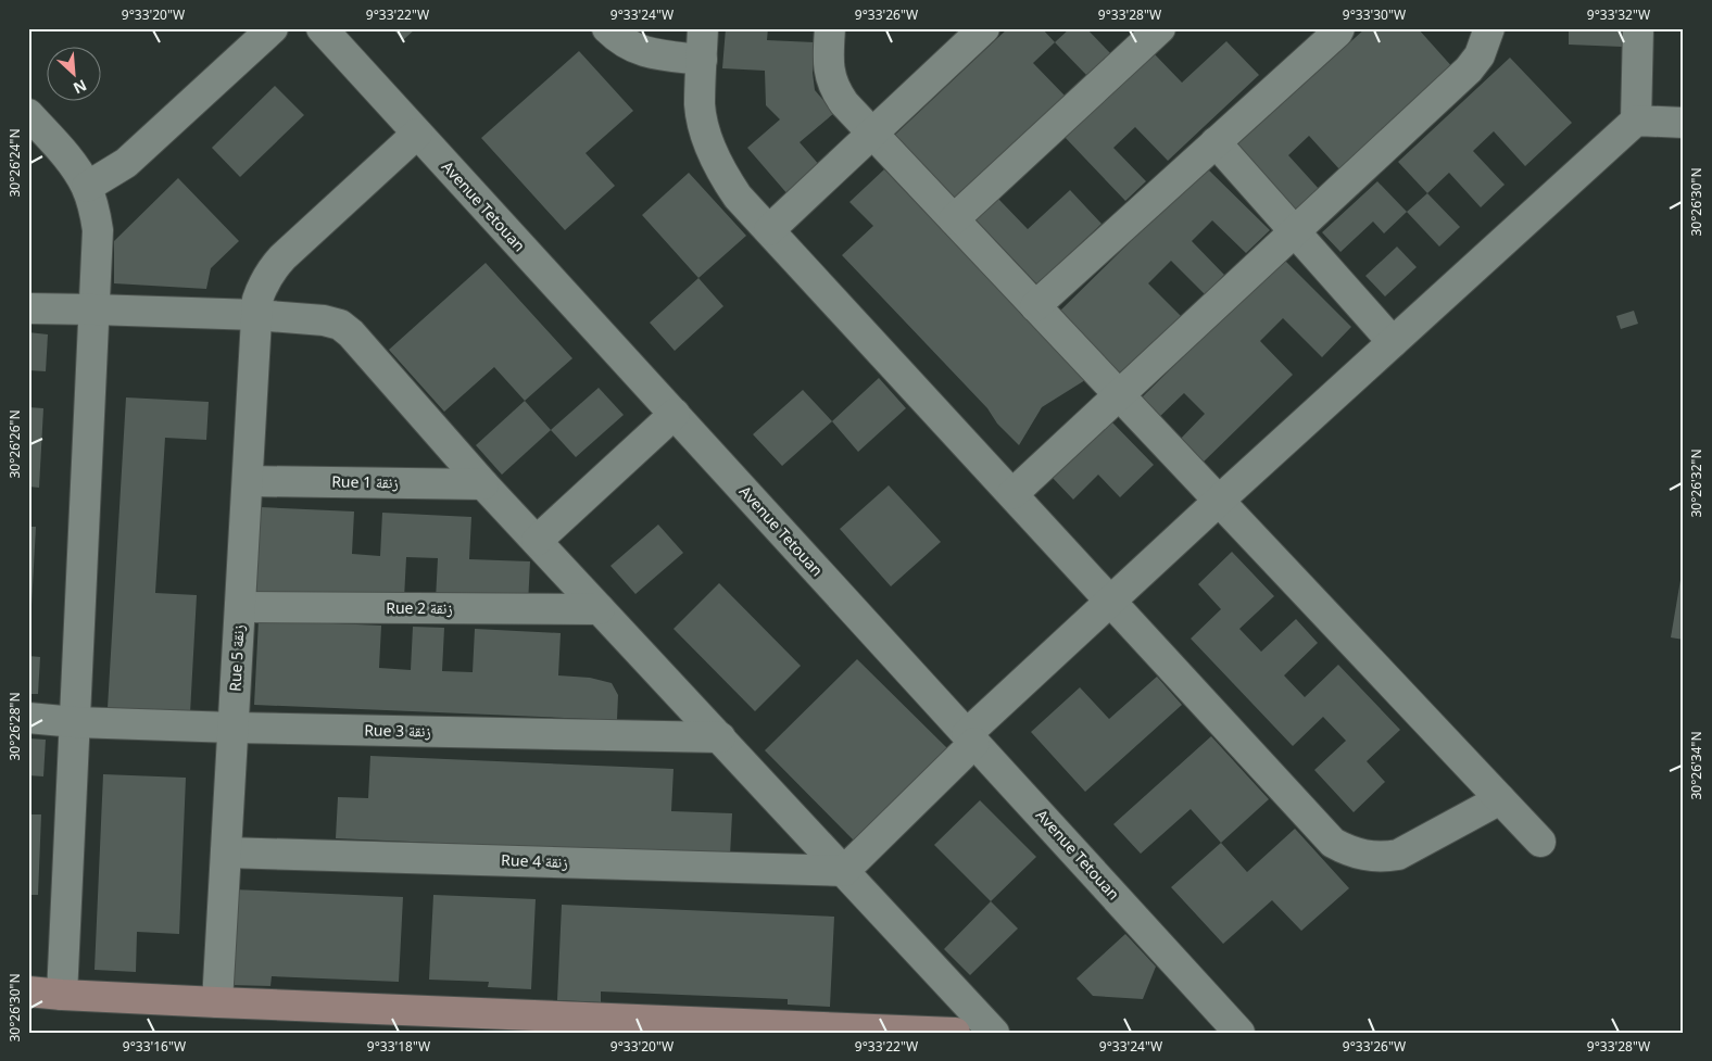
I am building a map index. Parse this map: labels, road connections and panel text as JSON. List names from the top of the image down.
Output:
{
  "streets": {
    "street": [
      "Avenue Tetouan",
      "Rue 1 زنقة",
      "Rue 2 زنقة",
      "Rue 5 زنقة",
      "Rue 3 زنقة",
      "Rue 4 زنقة"
    ]
  },
  "crossings": [
    ["Avenue Tetouan", "Rue 5 زنقة"],
    ["Rue 1 زنقة", "Rue 5 زنقة"],
    ["Rue 2 زنقة", "Rue 5 زنقة"],
    ["Rue 5 زنقة", "Rue 3 زنقة"],
    ["Rue 5 زنقة", "Rue 4 زنقة"]
  ],
  "north": "bottom right",
  "coordinates": [
    "9°33'20\"W",
    "9°33'22\"W",
    "9°33'24\"W",
    "9°33'26\"W",
    "9°33'28\"W",
    "9°33'30\"W",
    "9°33'32\"W",
    "30°26'24\"N",
    "30°26'30\"N",
    "30°26'26\"N",
    "30°26'32\"N",
    "30°26'28\"N",
    "30°26'34\"N",
    "9°33'16\"W",
    "9°33'18\"W"
  ]
}
